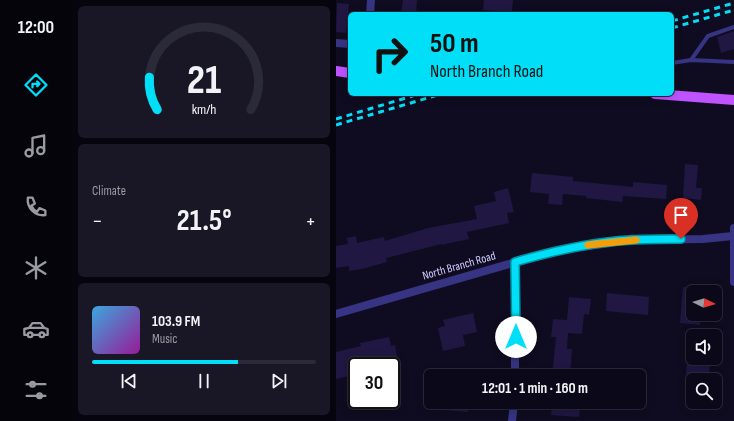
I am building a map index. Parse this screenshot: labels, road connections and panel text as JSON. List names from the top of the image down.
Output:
{
  "streets": {
    "street": ["North Branch Road"]
  },
  "north": "right",
  "page": {
    "tabs": "12:00",
    "turn": ["50 m", "North Branch Road"],
    "tile": "Climate",
    "heat": ["−", "21.5°", "+"],
    "song": ["103.9 FM", "Music"],
    "limit": "30",
    "trip": "12:01 · 1 min · 160 m",
    "gauge": ["21", "km/h"]
  }
}
